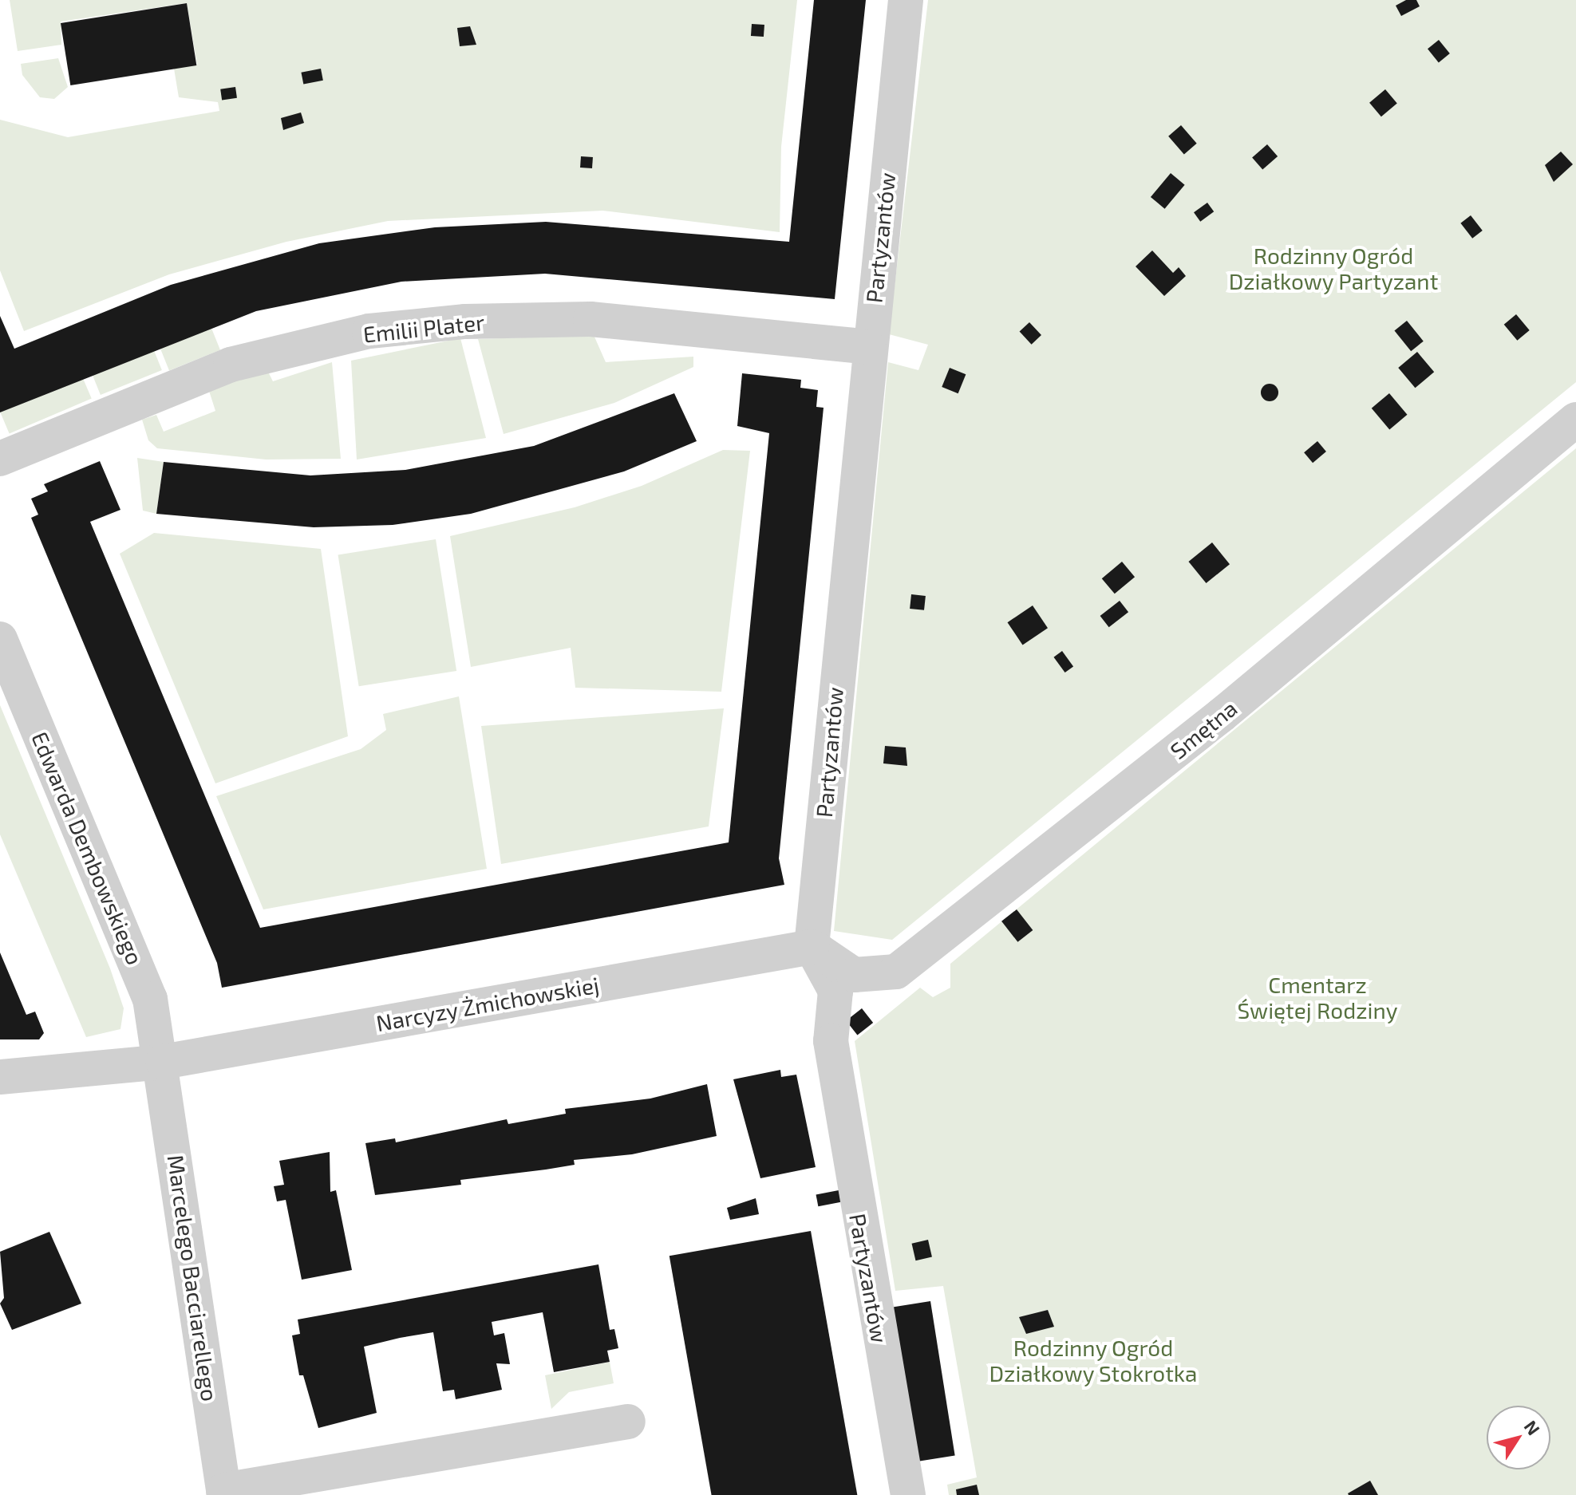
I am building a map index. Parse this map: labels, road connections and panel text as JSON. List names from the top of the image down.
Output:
{
  "streets": {
    "street": [
      "Partyzantów",
      "Emilii Plater",
      "Smętna",
      "Edwarda Dembowskiego",
      "Narcyzy Żmichowskiej",
      "Marcelego Bacciarellego"
    ]
  },
  "crossings": [
    ["Partyzantów", "Emilii Plater"],
    ["Partyzantów", "Smętna"],
    ["Partyzantów", "Narcyzy Żmichowskiej"],
    ["Smętna", "Narcyzy Żmichowskiej"],
    ["Edwarda Dembowskiego", "Narcyzy Żmichowskiej"],
    ["Edwarda Dembowskiego", "Marcelego Bacciarellego"],
    ["Narcyzy Żmichowskiej", "Marcelego Bacciarellego"]
  ],
  "parks": ["Rodzinny Ogród Działkowy Partyzant", "Cmentarz Świętej Rodziny", "Rodzinny Ogród Działkowy Stokrotka"],
  "north": "top right"
}
